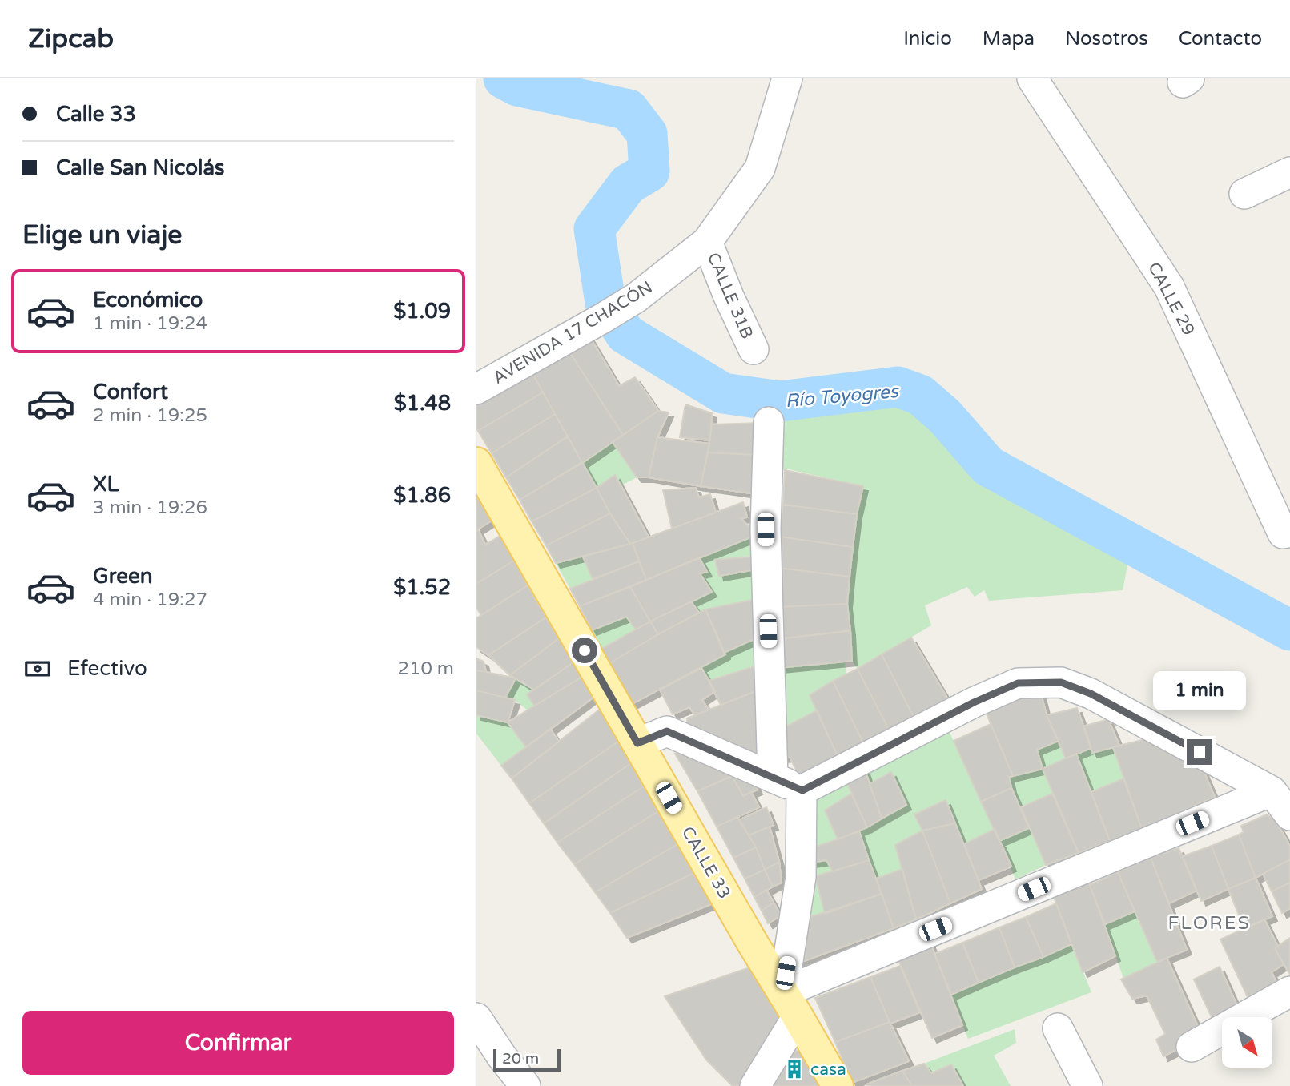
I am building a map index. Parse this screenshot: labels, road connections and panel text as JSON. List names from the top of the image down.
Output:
{
  "streets": {
    "main road": ["CALLE 33"],
    "street": ["CALLE 31B", "CALLE 29", "AVENIDA 17 CHACÓN"]
  },
  "crossings": [
    ["CALLE 31B", "AVENIDA 17 CHACÓN"]
  ],
  "districts": ["FLORES"],
  "water": ["Río Toyogres"],
  "places": {
    "building": ["casa"]
  },
  "scale_bar": "20 m",
  "north": "bottom right",
  "page": {
    "header": "Zipcab",
    "nav": [
      "Inicio",
      "Mapa",
      "Nosotros",
      "Contacto"
    ],
    "banner": ["Calle 33", "Calle San Nicolás"],
    "heading": "Elige un viaje",
    "list": [
      {
        "name": "Económico",
        "note": "1 min · 19:24",
        "value": "$1.09"
      },
      {
        "name": "Confort",
        "note": "2 min · 19:25",
        "value": "$1.48"
      },
      {
        "name": "XL",
        "note": "3 min · 19:26",
        "value": "$1.86"
      },
      {
        "name": "Green",
        "note": "4 min · 19:27",
        "value": "$1.52"
      }
    ],
    "pay": ["Efectivo", "210 m"],
    "bubble": "1 min",
    "buttons": "Confirmar",
    "scale": "20 m"
  }
}
